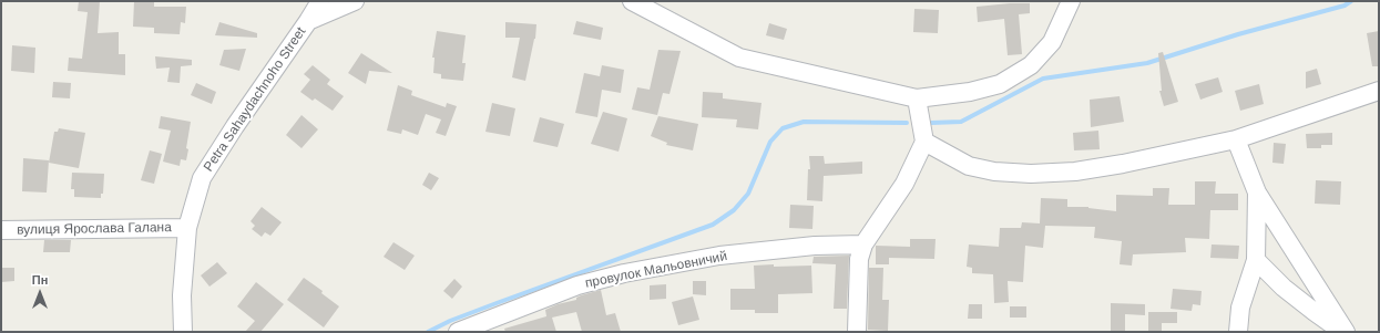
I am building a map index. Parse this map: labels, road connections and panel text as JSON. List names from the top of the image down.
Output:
{
  "streets": {
    "street": ["Petra Sahaydachnoho Street", "вулиця Ярослава Галана", "провулок Мальовничий"]
  },
  "crossings": [
    ["Petra Sahaydachnoho Street", "вулиця Ярослава Галана"]
  ],
  "north": "top"
}
